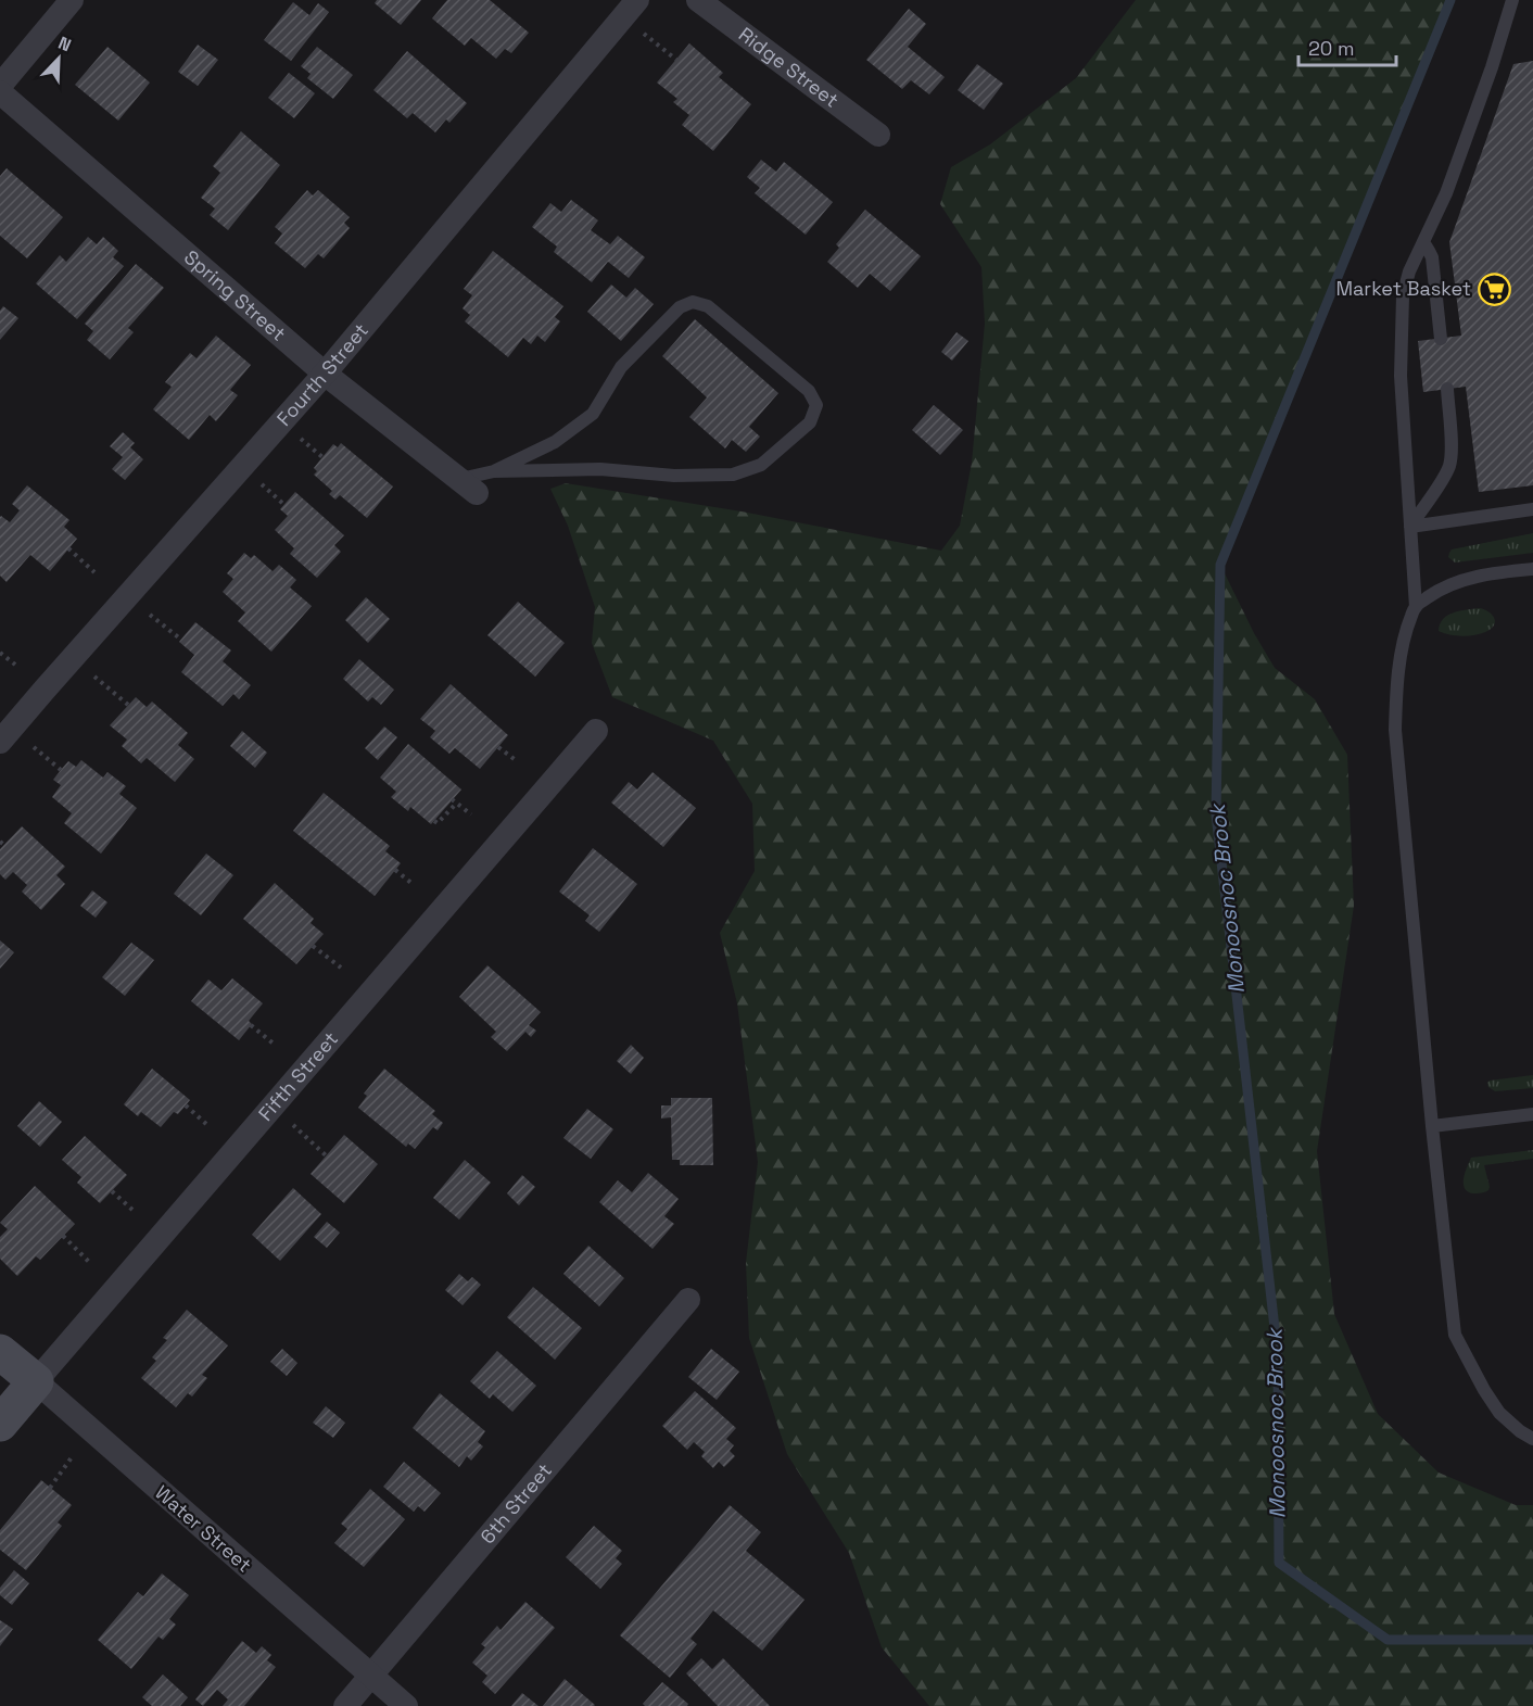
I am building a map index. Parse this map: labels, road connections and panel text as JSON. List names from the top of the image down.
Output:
{
  "streets": {
    "street": [
      "Ridge Street",
      "Spring Street",
      "Fourth Street",
      "Fifth Street",
      "6th Street",
      "Water Street"
    ]
  },
  "crossings": [
    ["Spring Street", "Fourth Street"],
    ["Fifth Street", "Water Street"],
    ["6th Street", "Water Street"]
  ],
  "water": ["Monoosnoc Brook"],
  "places": {
    "supermarket": ["Market Basket"]
  },
  "scale_bar": "20 m",
  "north": "top right"
}
